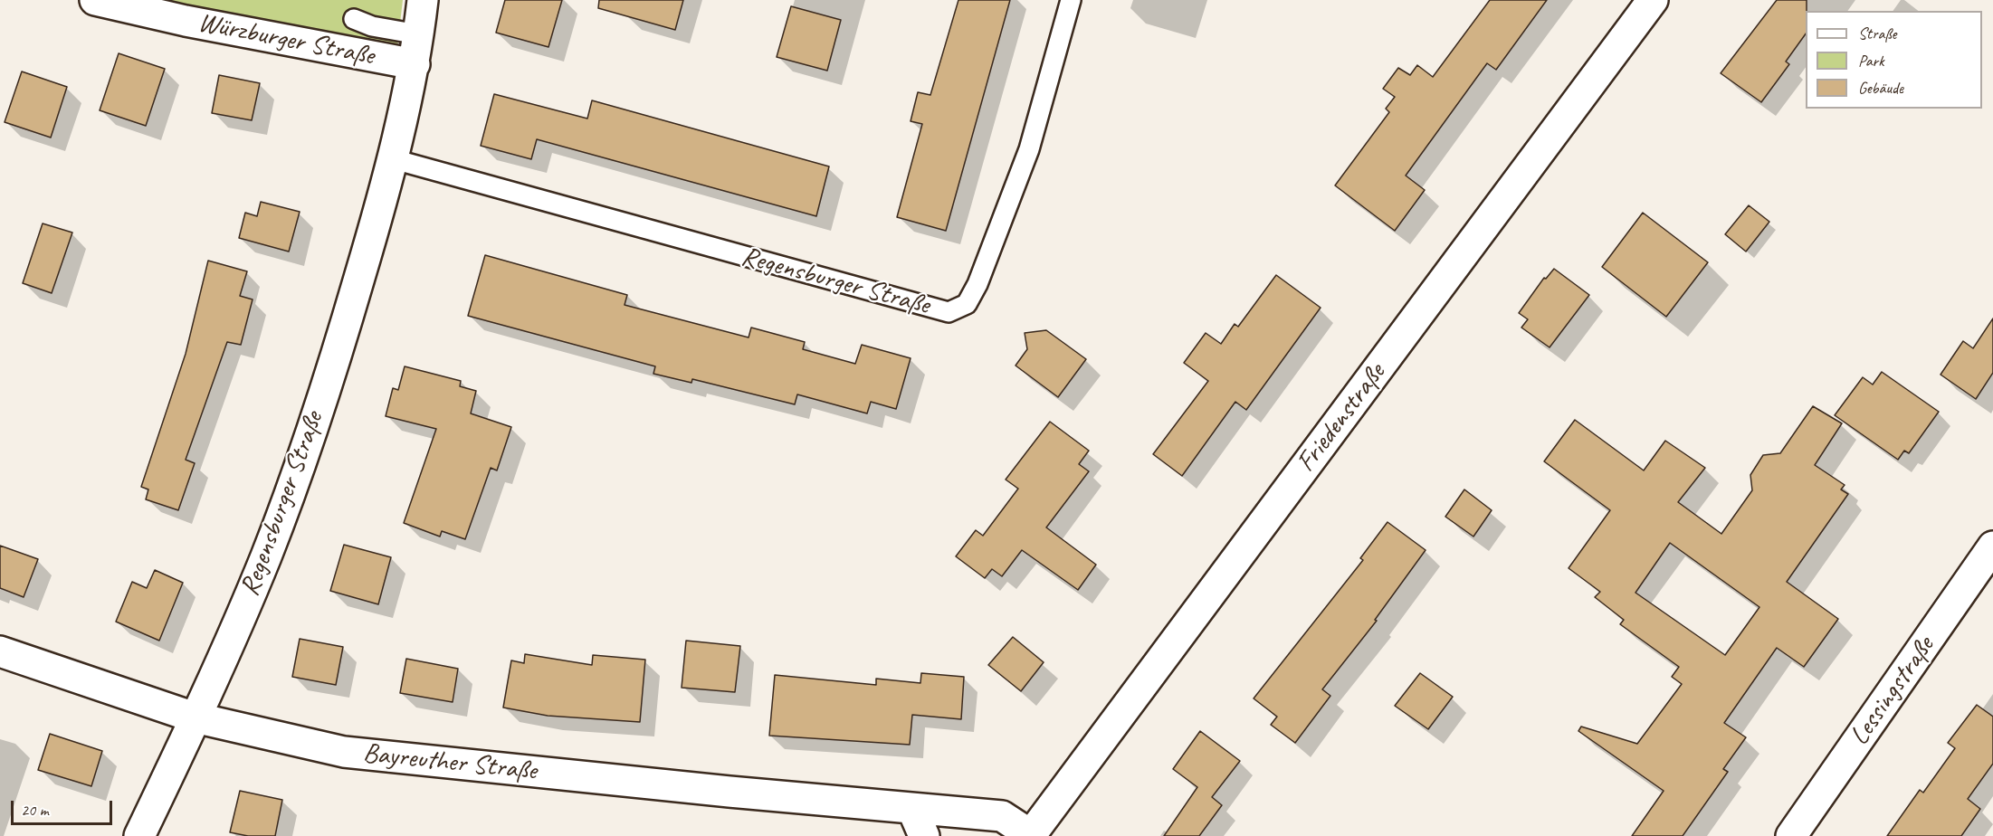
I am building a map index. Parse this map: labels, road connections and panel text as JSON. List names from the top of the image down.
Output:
{
  "streets": {
    "street": [
      "Würzburger Straße",
      "Regensburger Straße",
      "Friedenstraße",
      "Lessingstraße",
      "Bayreuther Straße"
    ]
  },
  "crossings": [
    ["Würzburger Straße", "Regensburger Straße"],
    ["Regensburger Straße", "Bayreuther Straße"],
    ["Friedenstraße", "Bayreuther Straße"]
  ],
  "legend": ["Straße", "Park", "Gebäude"],
  "scale_bar": "20 m"
}
